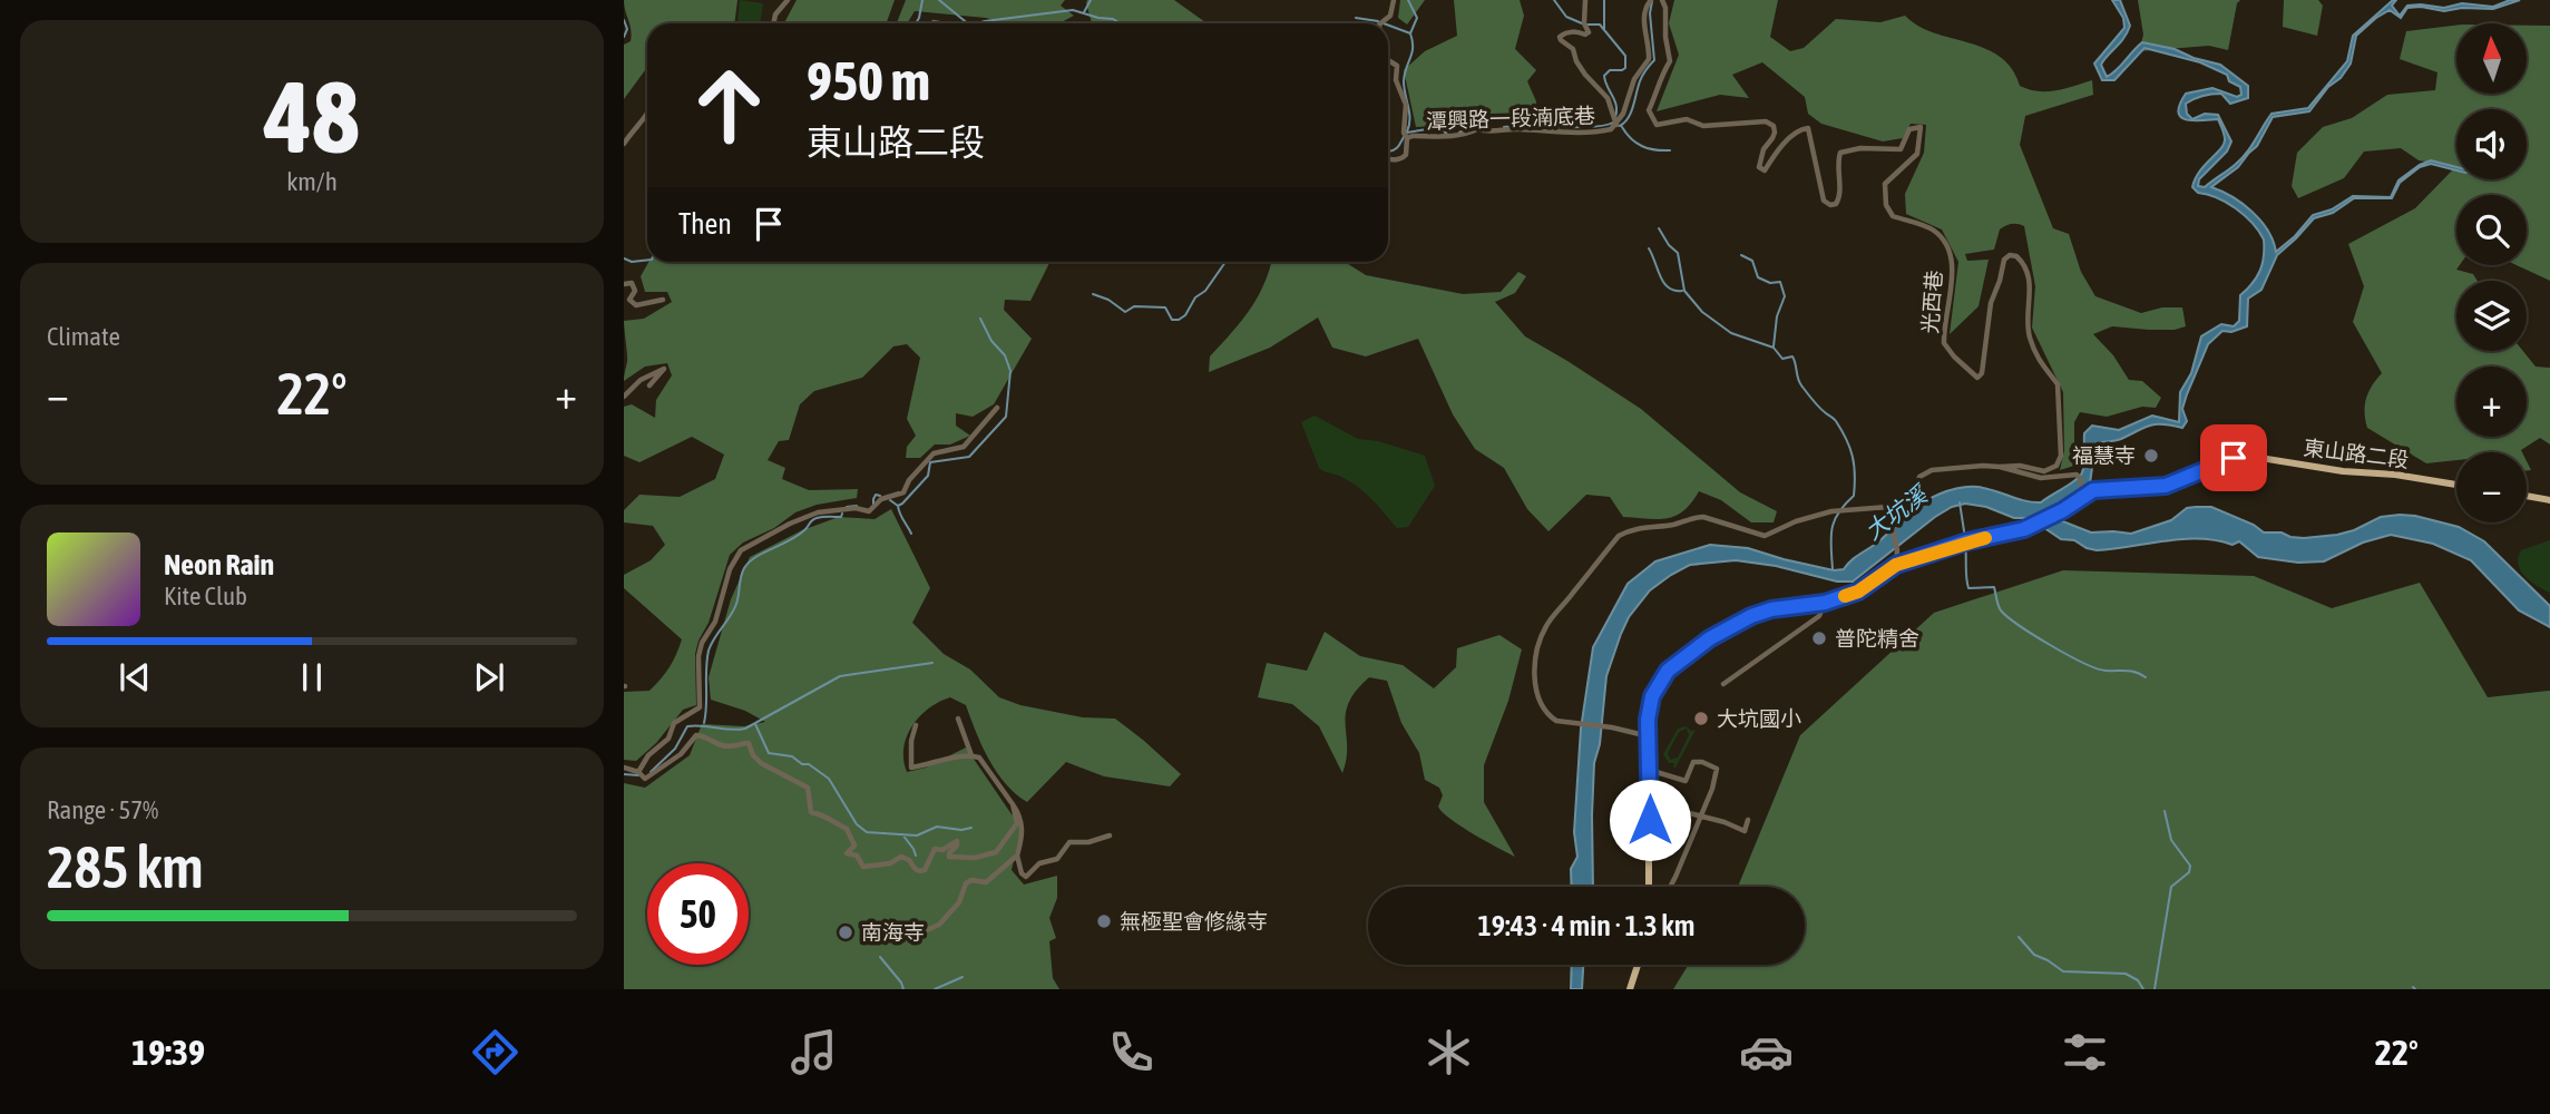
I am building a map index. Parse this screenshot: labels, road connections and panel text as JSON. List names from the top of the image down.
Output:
{
  "streets": {
    "main road": ["東山路二段"],
    "street": ["潭興路一段湳底巷", "光西巷"]
  },
  "crossings": [
    ["光西巷", "東山路二段"]
  ],
  "water": ["大坑溪"],
  "places": [
    "福慧寺",
    "普陀精舍",
    "大坑國小",
    "無極聖會修緣寺",
    "南海寺"
  ],
  "north": "top",
  "page": {
    "tile": [
      ["48", "km/h"],
      "Climate",
      ["Range · 57%", "285 km"]
    ],
    "map_buttons": ["+", "−"],
    "turn": ["950 m", "東山路二段"],
    "then": "Then",
    "heat": ["−", "22°", "+"],
    "song": ["Neon Rain", "Kite Club"],
    "limit": "50",
    "trip": "19:43 · 4 min · 1.3 km",
    "tabs": ["19:39", "22°"]
  }
}
